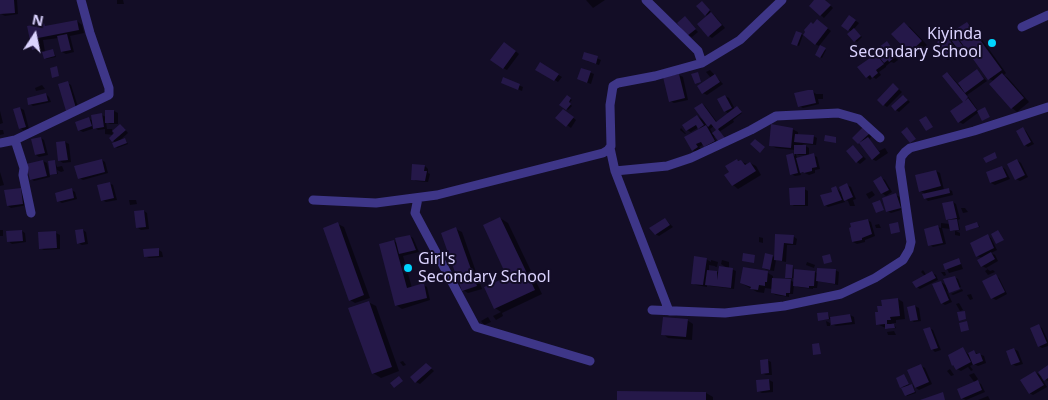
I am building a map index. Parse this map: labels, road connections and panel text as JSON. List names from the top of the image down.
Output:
{
  "places": ["Kiyinda Secondary School", "Girl's Secondary School"],
  "north": "top"
}
